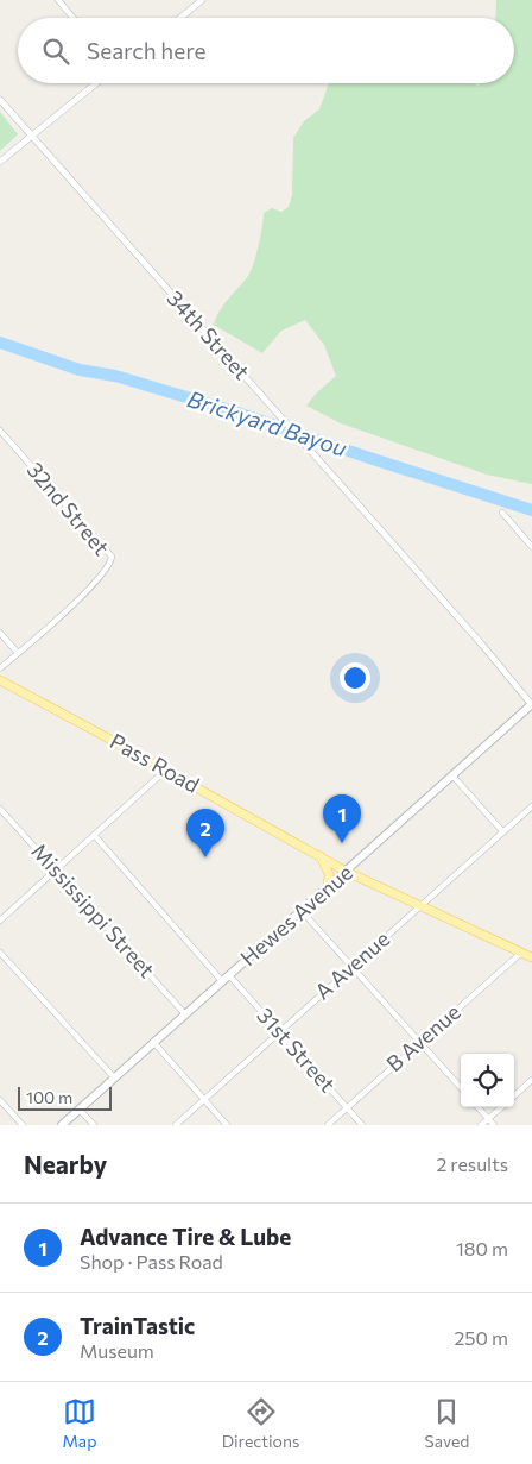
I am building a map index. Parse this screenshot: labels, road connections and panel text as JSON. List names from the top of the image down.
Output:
{
  "streets": {
    "main road": ["Pass Road", "Hewes Avenue"],
    "street": [
      "34th Street",
      "32nd Street",
      "Mississippi Street",
      "A Avenue",
      "B Avenue",
      "31st Street"
    ]
  },
  "crossings": [
    ["34th Street", "Hewes Avenue"],
    ["Pass Road", "Hewes Avenue"],
    ["Pass Road", "A Avenue"],
    ["Pass Road", "B Avenue"],
    ["Mississippi Street", "Hewes Avenue"],
    ["Hewes Avenue", "31st Street"],
    ["A Avenue", "31st Street"],
    ["B Avenue", "31st Street"]
  ],
  "water": ["Brickyard Bayou"],
  "scale_bar": "100 m",
  "page": {
    "search": "Search here",
    "pins": ["1", "2"],
    "scale": "100 m",
    "heading": ["Nearby", "2 results"],
    "list": [
      {
        "mark": "1",
        "name": "Advance Tire & Lube",
        "note": "Shop · Pass Road",
        "value": "180 m"
      },
      {
        "mark": "2",
        "name": "TrainTastic",
        "note": "Museum",
        "value": "250 m"
      }
    ],
    "nav": ["Map", "Directions", "Saved"]
  }
}
